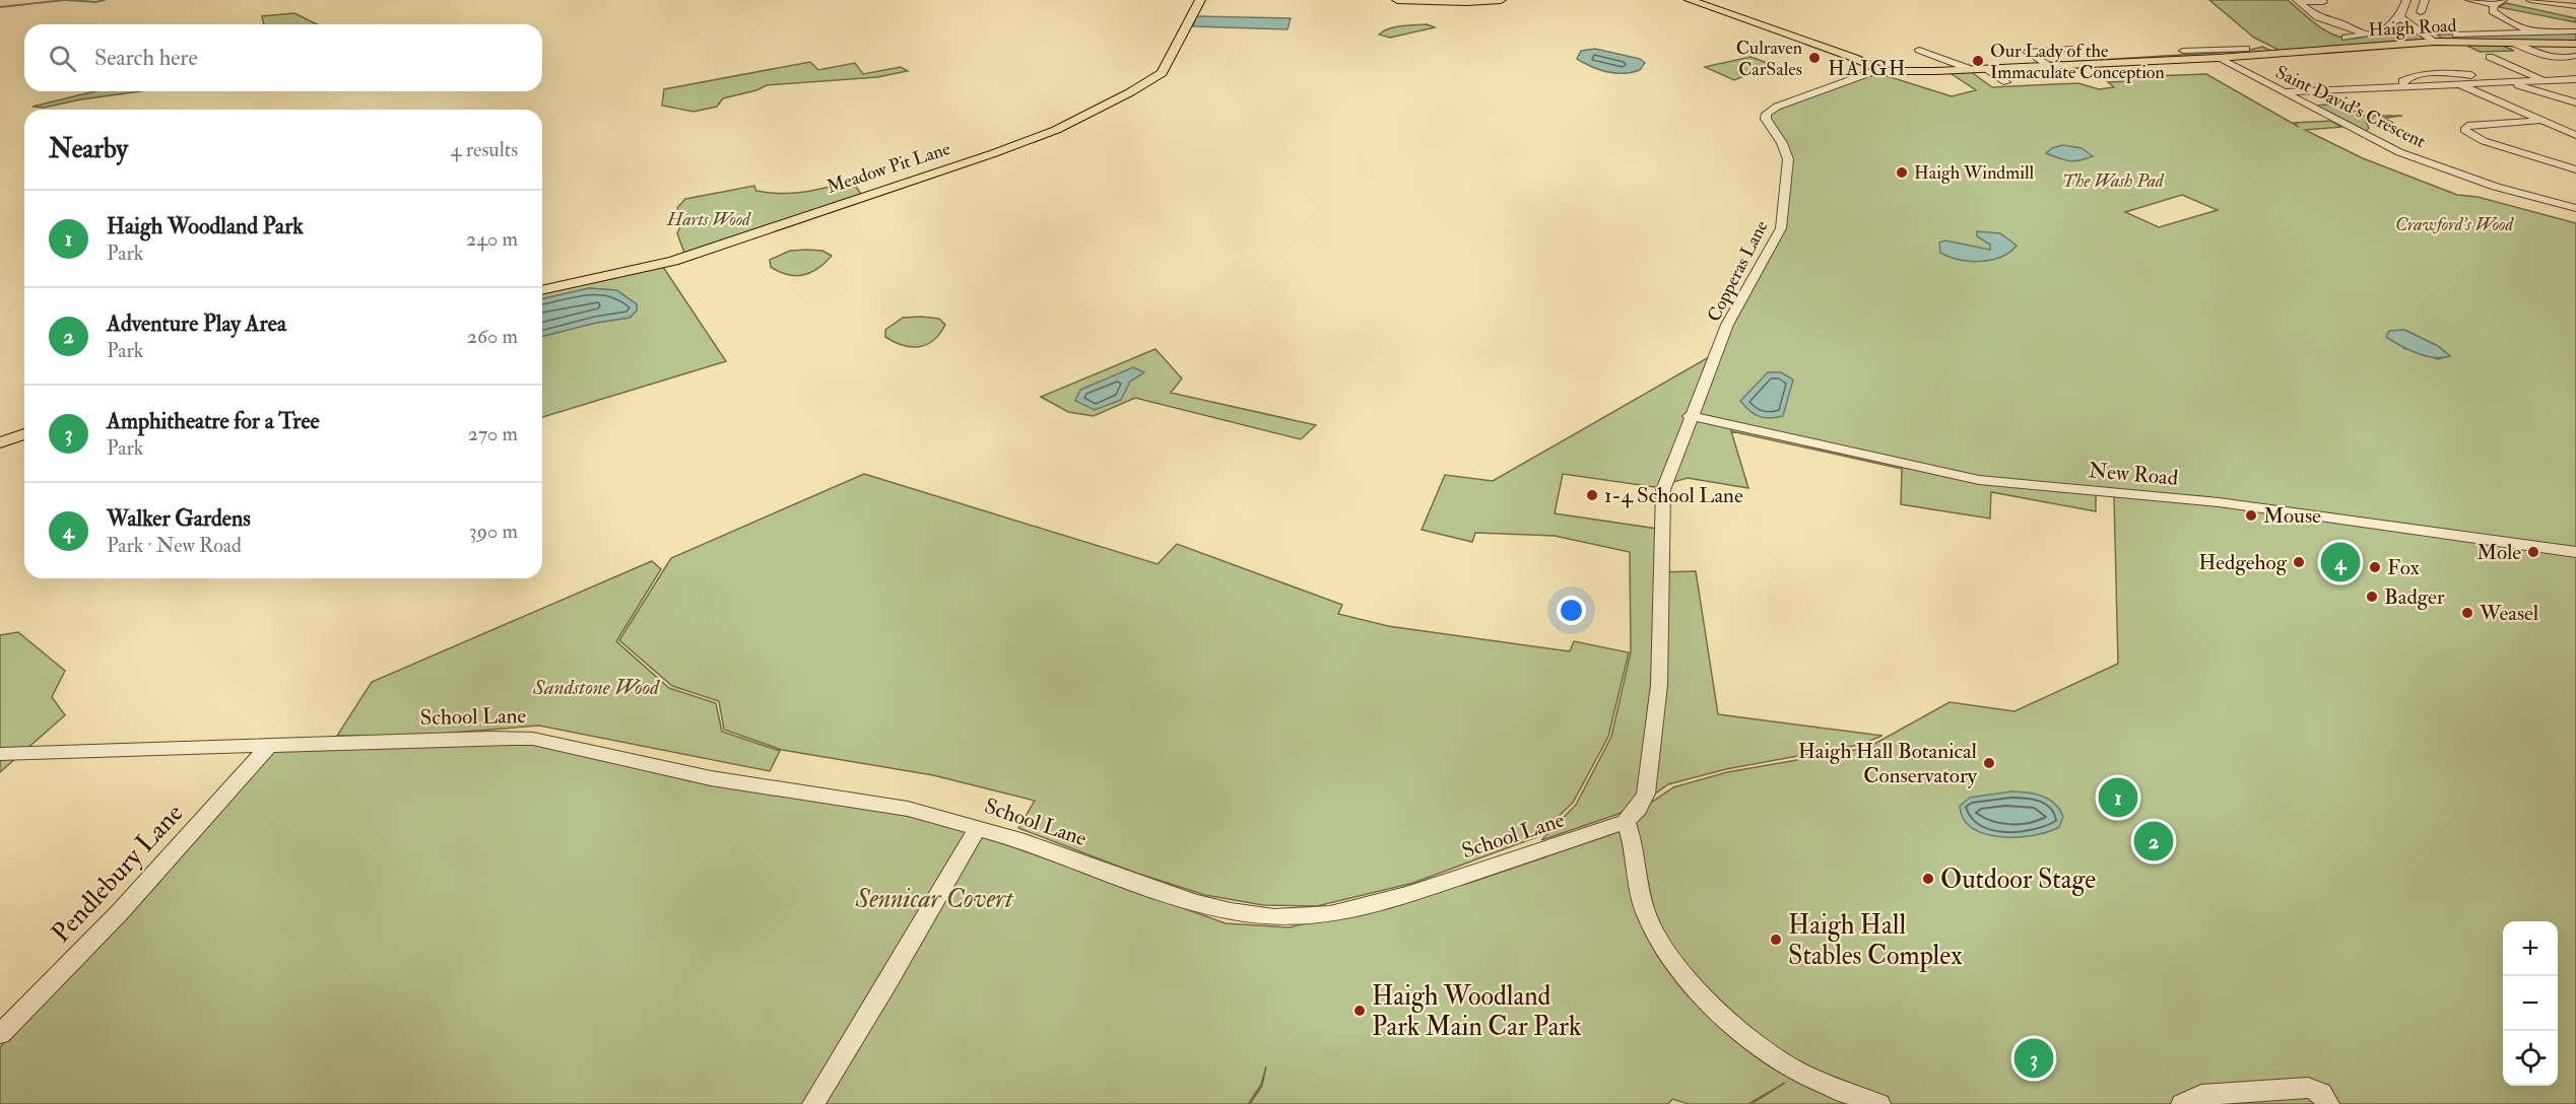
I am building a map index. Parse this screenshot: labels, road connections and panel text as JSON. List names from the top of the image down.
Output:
{
  "streets": {
    "main road": ["Haigh Road", "Meadow Pit Lane"],
    "street": [
      "Saint David's Crescent",
      "Copperas Lane",
      "New Road",
      "School Lane",
      "Pendlebury Lane"
    ]
  },
  "crossings": [
    ["Haigh Road", "Saint David's Crescent"],
    ["Haigh Road", "Copperas Lane"],
    ["Copperas Lane", "New Road"],
    ["School Lane", "Pendlebury Lane"]
  ],
  "districts": ["HAIGH"],
  "parks": [
    "The Wash Pad",
    "Harts Wood",
    "Crawford's Wood",
    "Sandstone Wood",
    "Sennicar Covert"
  ],
  "places": [
    "Culraven CarSales",
    "Our Lady of the Immaculate Conception",
    "Haigh Windmill",
    "1-4 School Lane",
    "Mouse",
    "Mole",
    "Hedgehog",
    "Fox",
    "Badger",
    "Weasel",
    "Haigh Hall Botanical Conservatory",
    "Outdoor Stage",
    "Haigh Hall Stables Complex",
    "Haigh Woodland Park Main Car Park"
  ],
  "page": {
    "search": "Search here",
    "heading": ["Nearby", "4 results"],
    "list": [
      {
        "mark": "1",
        "name": "Haigh Woodland Park",
        "note": "Park",
        "value": "240 m"
      },
      {
        "mark": "2",
        "name": "Adventure Play Area",
        "note": "Park",
        "value": "260 m"
      },
      {
        "mark": "3",
        "name": "Amphitheatre for a Tree",
        "note": "Park",
        "value": "270 m"
      },
      {
        "mark": "4",
        "name": "Walker Gardens",
        "note": "Park · New Road",
        "value": "390 m"
      }
    ],
    "pins": [
      "4",
      "1",
      "2",
      "3"
    ],
    "map_buttons": ["+", "−"]
  }
}
